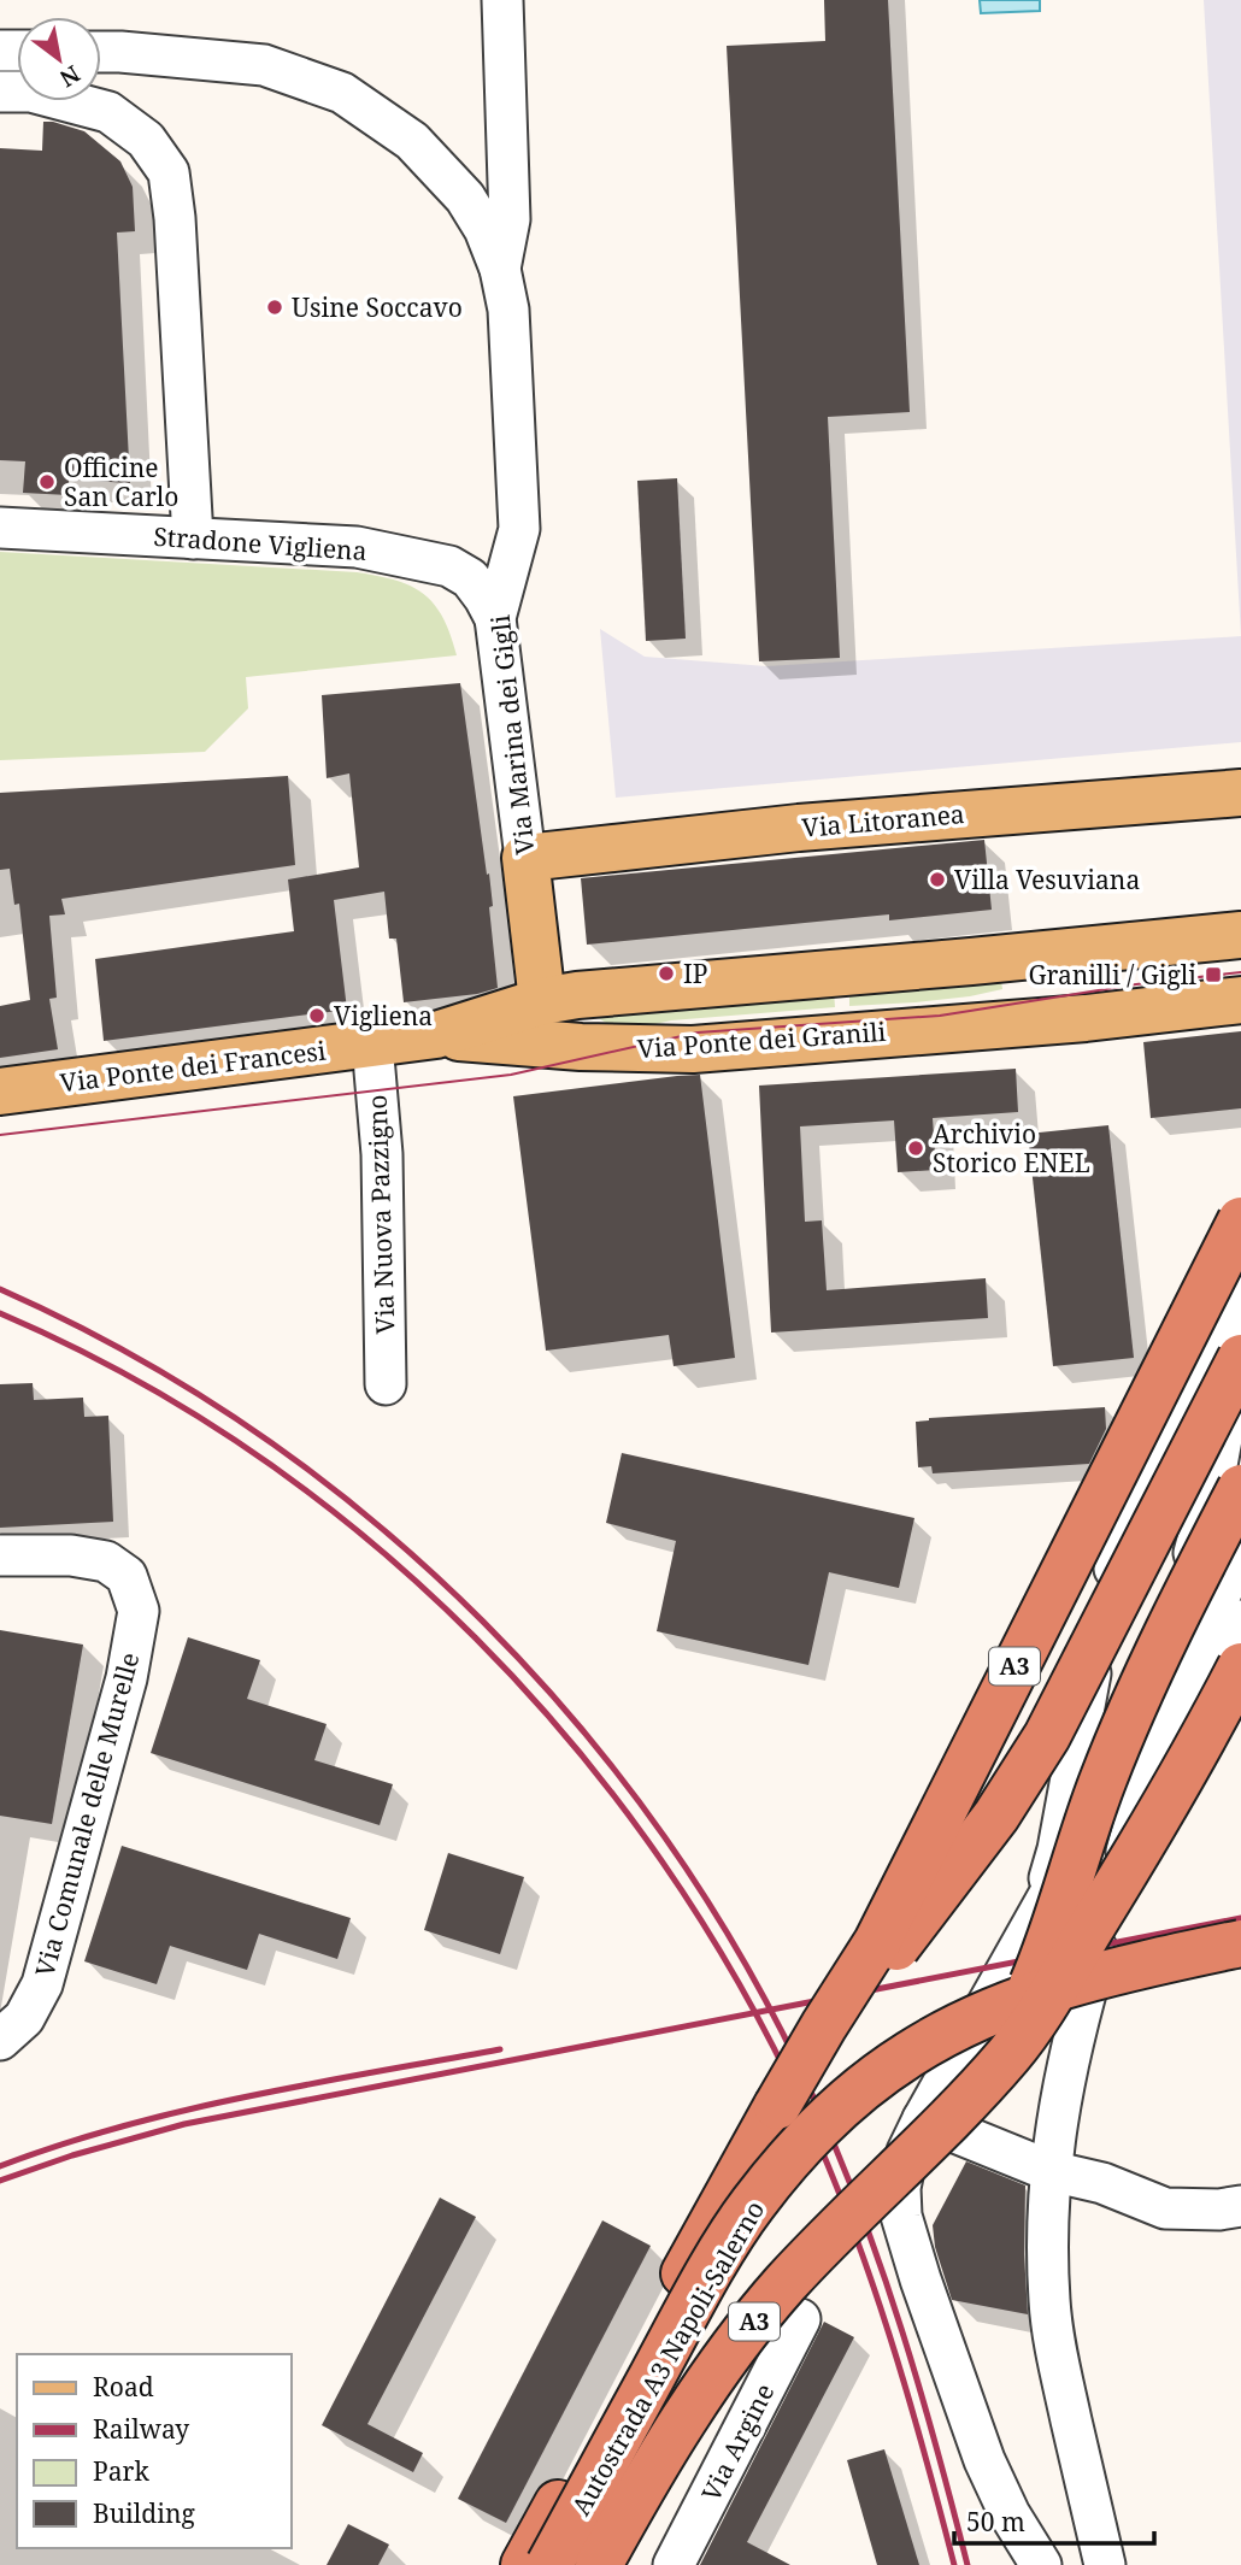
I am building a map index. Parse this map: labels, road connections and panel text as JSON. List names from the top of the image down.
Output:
{
  "streets": {
    "highway": ["A3", "Autostrada A3 Napoli-Salerno"],
    "main road": [
      "Via Marina dei Gigli",
      "Via Litoranea",
      "Via Ponte dei Granili",
      "Via Ponte dei Francesi"
    ],
    "street": [
      "Stradone Vigliena",
      "Via Nuova Pazzigno",
      "Via Comunale delle Murelle",
      "Via Argine"
    ]
  },
  "crossings": [
    ["Stradone Vigliena", "Via Marina dei Gigli"],
    ["Via Marina dei Gigli", "Via Litoranea"],
    ["Via Ponte dei Granili", "Via Ponte dei Francesi"],
    ["Via Ponte dei Francesi", "Via Nuova Pazzigno"]
  ],
  "places": {
    "other": [
      "Usine Soccavo",
      "Officine San Carlo",
      "Villa Vesuviana",
      "IP",
      "Vigliena",
      "Archivio Storico ENEL"
    ],
    "transit": ["Granilli / Gigli"]
  },
  "legend": [
    "Road",
    "Railway",
    "Park",
    "Building"
  ],
  "scale_bar": "50 m",
  "north": "bottom right"
}
